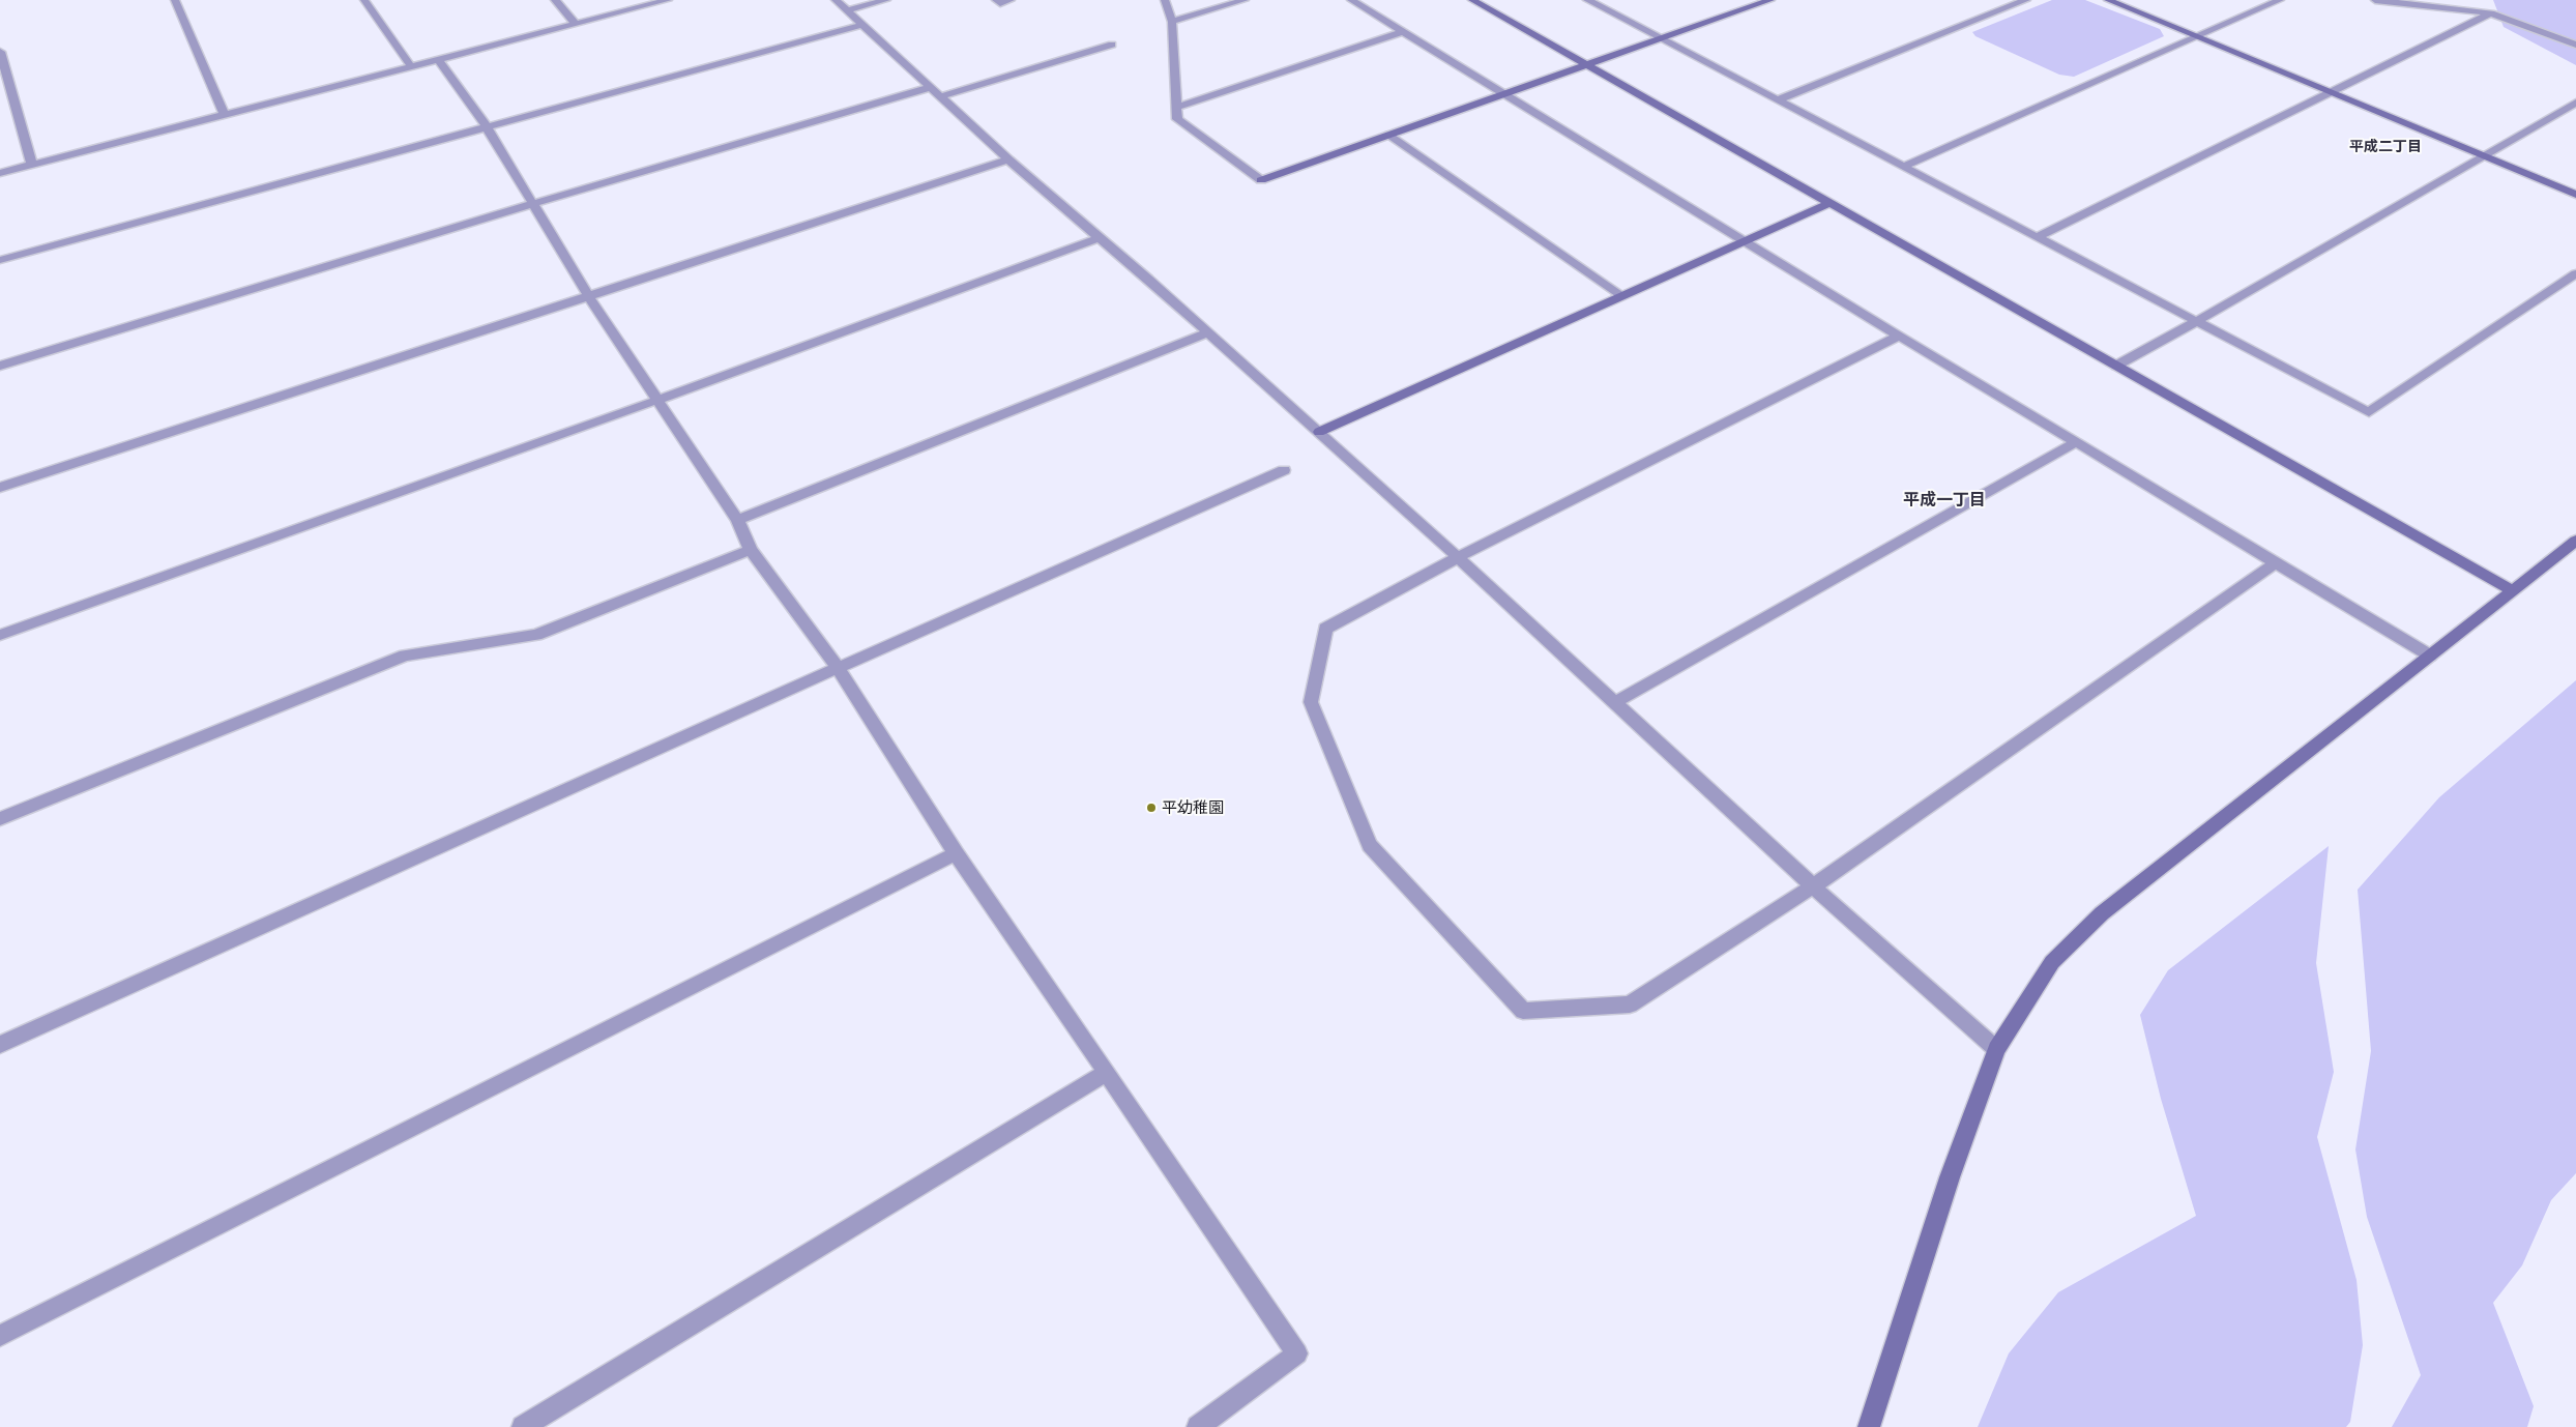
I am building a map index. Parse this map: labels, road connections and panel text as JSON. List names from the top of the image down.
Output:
{
  "districts": ["平成二丁目", "平成一丁目"],
  "places": ["平幼稚園"]
}
